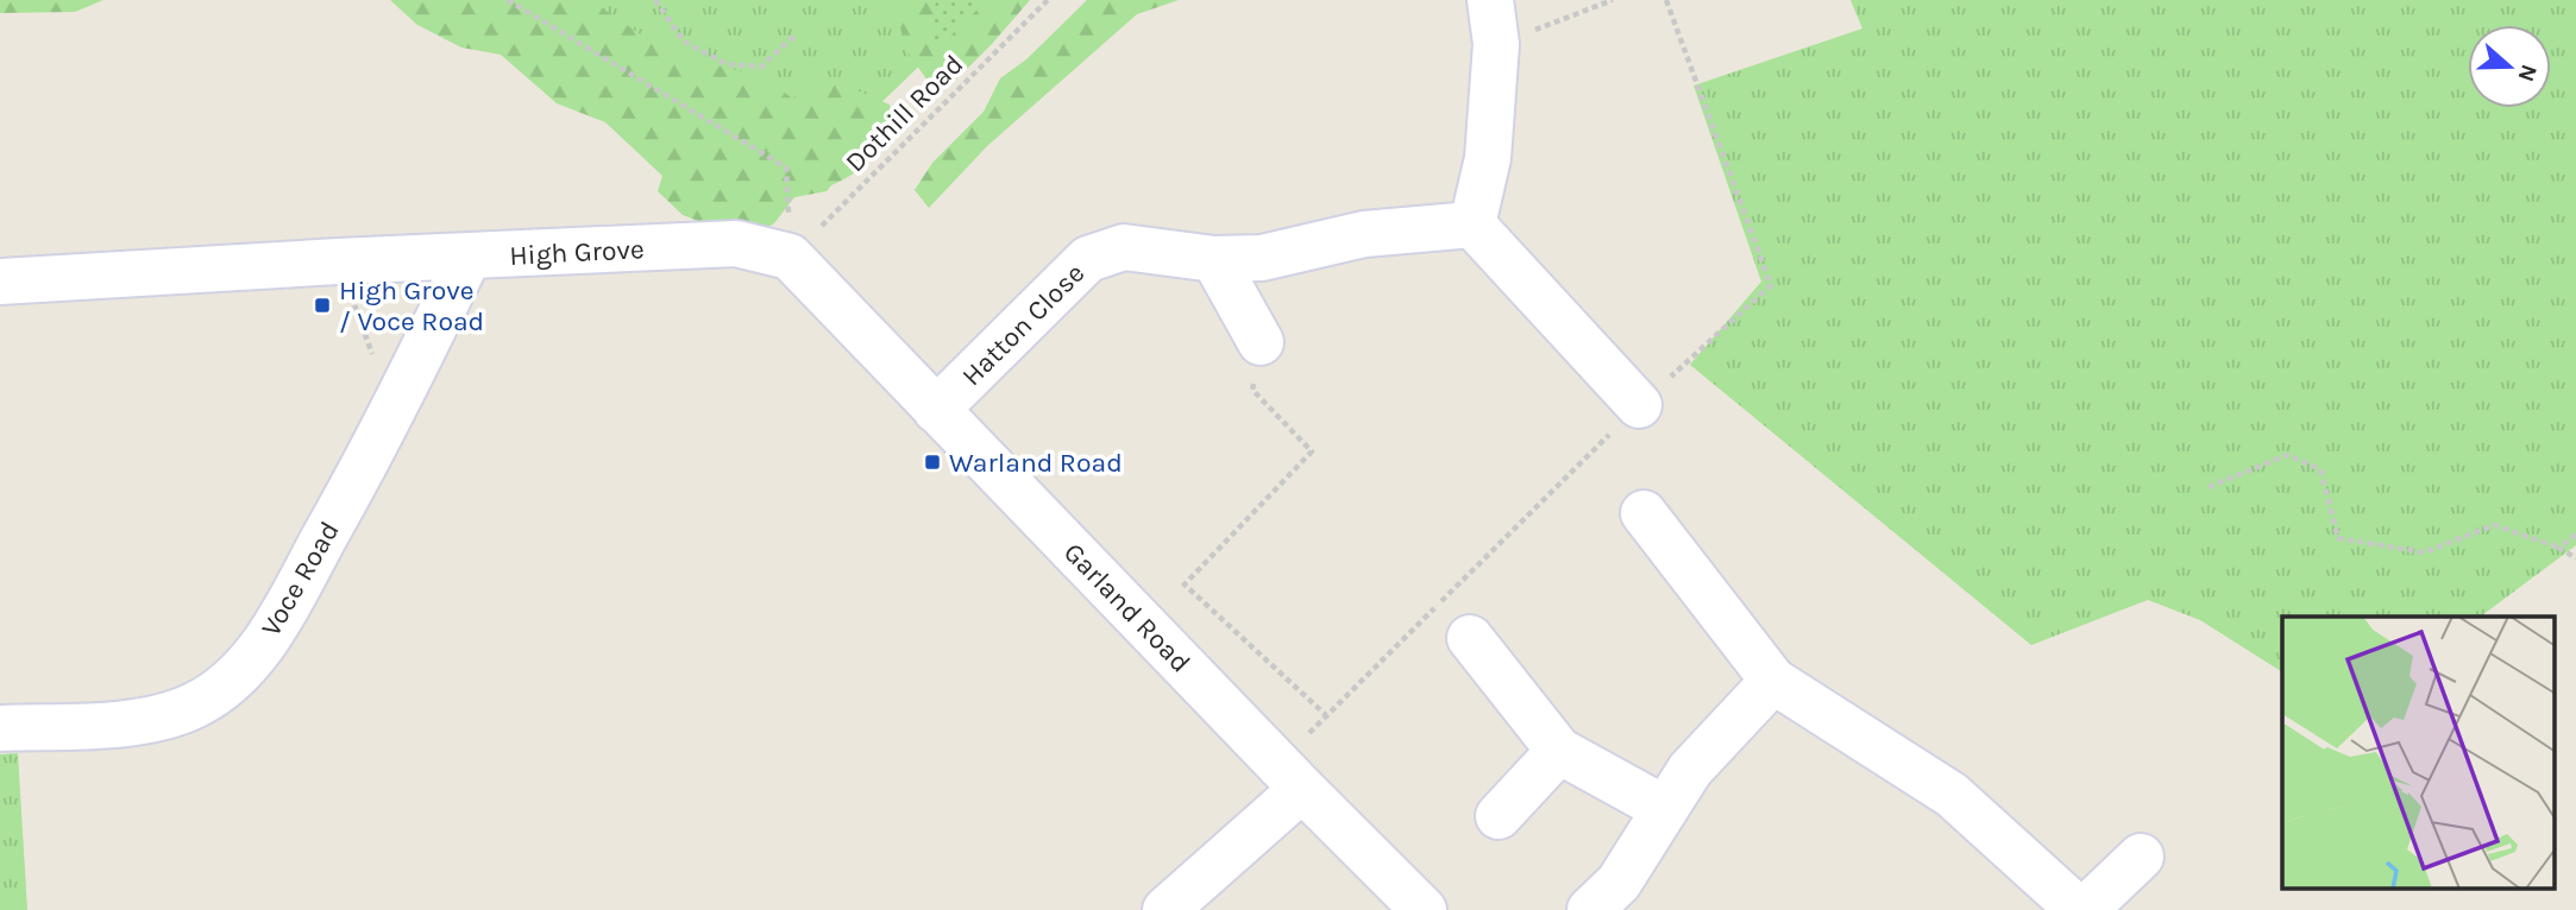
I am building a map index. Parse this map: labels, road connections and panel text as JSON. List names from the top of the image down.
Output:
{
  "streets": {
    "street": [
      "High Grove",
      "Hatton Close",
      "Voce Road",
      "Garland Road"
    ],
    "path": ["Dothill Road"]
  },
  "crossings": [
    ["Dothill Road", "High Grove"],
    ["Dothill Road", "Garland Road"],
    ["High Grove", "Voce Road"],
    ["High Grove", "Garland Road"],
    ["Hatton Close", "Garland Road"]
  ],
  "places": {
    "transit": ["High Grove / Voce Road", "Warland Road"]
  },
  "north": "right"
}
